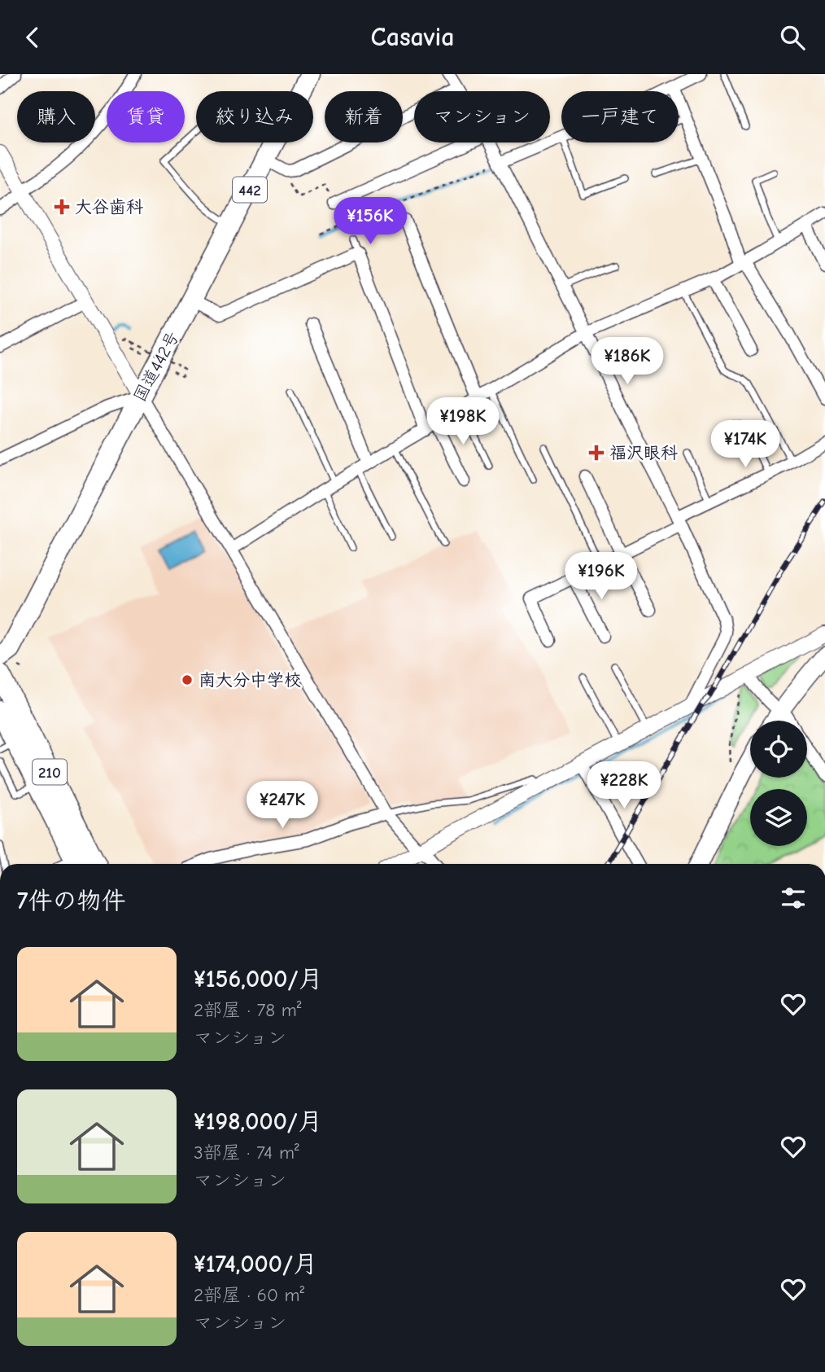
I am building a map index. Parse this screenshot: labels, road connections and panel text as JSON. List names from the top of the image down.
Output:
{
  "streets": {
    "highway": ["442", "国道442号", "210"]
  },
  "places": {
    "health": ["大谷歯科", "福沢眼科"],
    "other": ["南大分中学校"]
  },
  "page": {
    "header": "Casavia",
    "chip": [
      "購入",
      "賃貸",
      "絞り込み",
      "新着",
      "マンション",
      "一戸建て"
    ],
    "price": [
      "¥156K",
      "¥186K",
      "¥198K",
      "¥174K",
      "¥196K",
      "¥228K",
      "¥247K"
    ],
    "heading": "7件の物件",
    "list": [
      {
        "name": "¥156,000/月",
        "note": "2部屋 · 78 m² · マンション"
      },
      {
        "name": "¥198,000/月",
        "note": "3部屋 · 74 m² · マンション"
      },
      {
        "name": "¥174,000/月",
        "note": "2部屋 · 60 m² · マンション"
      }
    ]
  }
}
